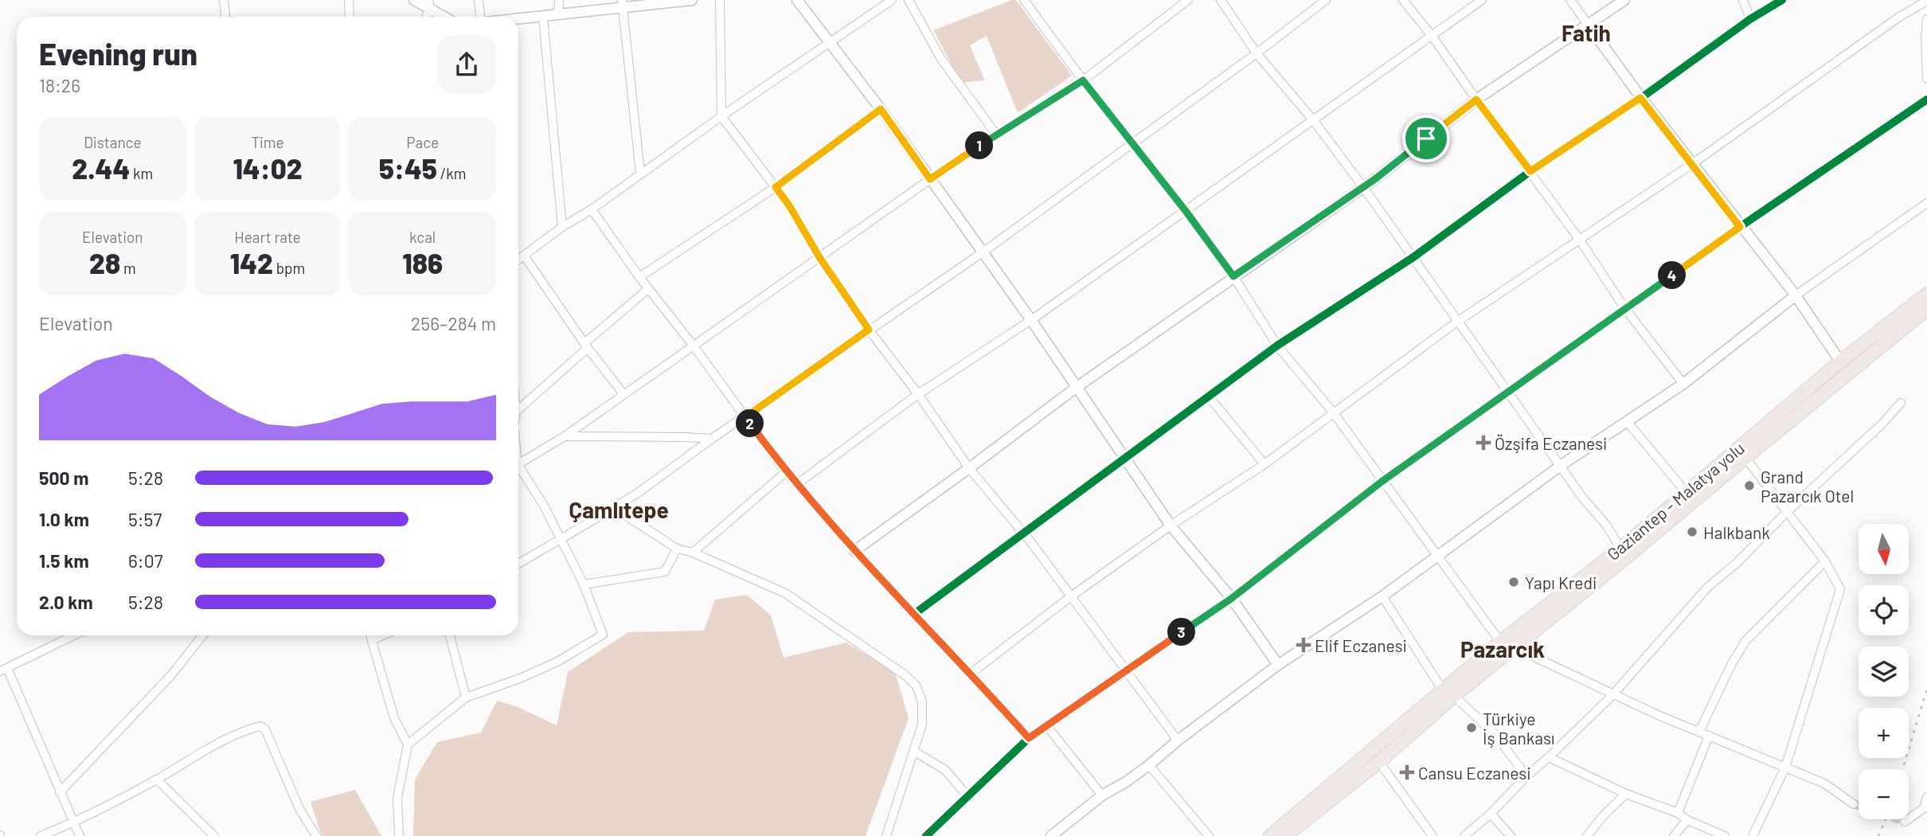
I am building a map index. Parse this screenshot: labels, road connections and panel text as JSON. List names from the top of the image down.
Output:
{
  "streets": {
    "highway": ["Gaziantep - Malatya yolu"]
  },
  "districts": ["Fatih", "Çamlıtepe", "Pazarcık"],
  "places": {
    "health": ["Özşifa Eczanesi", "Elif Eczanesi", "Cansu Eczanesi"],
    "other": [
      "Grand Pazarcık Otel",
      "Halkbank",
      "Yapı Kredi",
      "Türkiye İş Bankası"
    ]
  },
  "north": "bottom",
  "page": {
    "heading": ["Evening run", "18:26"],
    "stats": [
      ["Distance", "2.44 km"],
      ["Time", "14:02"],
      ["Pace", "5:45 /km"],
      ["Elevation", "28 m"],
      ["Heart rate", "142 bpm"],
      ["kcal", "186"]
    ],
    "pins": [
      "1",
      "4",
      "2",
      "3"
    ],
    "chart": ["Elevation", "256–284 m"],
    "list": [
      {
        "name": "500 m",
        "note": "5:28"
      },
      {
        "name": "1.0 km",
        "note": "5:57"
      },
      {
        "name": "1.5 km",
        "note": "6:07"
      },
      {
        "name": "2.0 km",
        "note": "5:28"
      }
    ],
    "map_buttons": ["+", "−"]
  }
}
